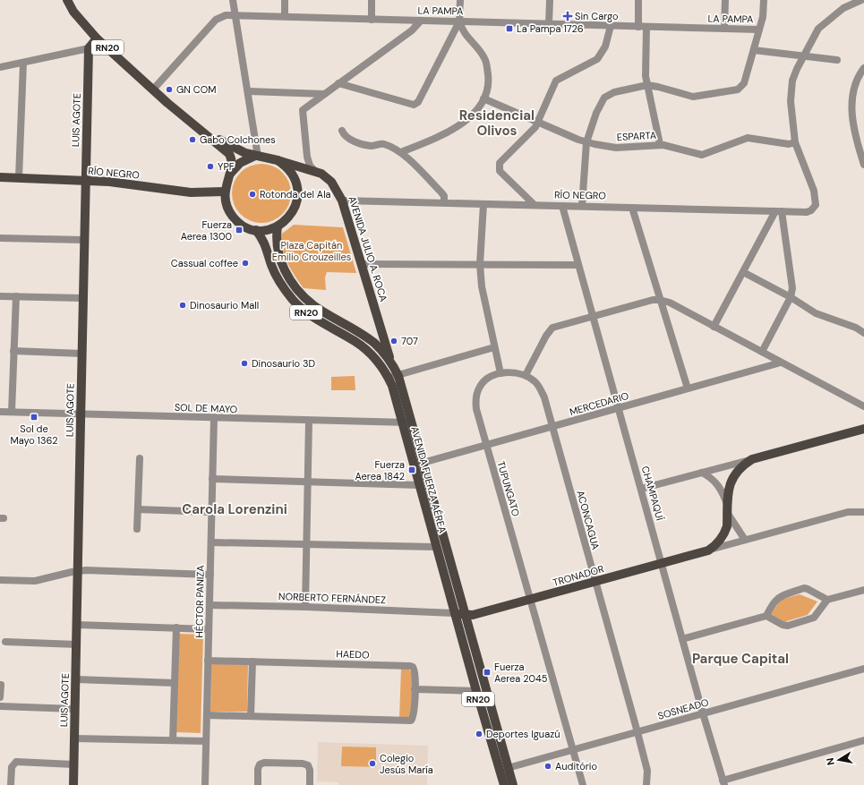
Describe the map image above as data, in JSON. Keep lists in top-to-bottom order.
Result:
{
  "streets": {
    "main road": [
      "RN20",
      "LUIS AGOTE",
      "RÍO NEGRO",
      "AVENIDA JULIO A. ROCA",
      "AVENIDA FUERZA AÉREA",
      "TRONADOR"
    ],
    "street": [
      "LA PAMPA",
      "ESPARTA",
      "MERCEDARIO",
      "SOL DE MAYO",
      "TUPUNGATO",
      "CHAMPAQUÍ",
      "ACONCAGUA",
      "NORBERTO FERNÁNDEZ",
      "HÉCTOR PANIZA",
      "HAEDO",
      "SOSNEADO"
    ]
  },
  "crossings": [
    ["LA PAMPA", "AVENIDA JULIO A. ROCA"],
    ["LUIS AGOTE", "RÍO NEGRO"],
    ["LUIS AGOTE", "SOL DE MAYO"],
    ["ESPARTA", "RÍO NEGRO"],
    ["RÍO NEGRO", "AVENIDA JULIO A. ROCA"],
    ["RÍO NEGRO", "AVENIDA FUERZA AÉREA"],
    ["RÍO NEGRO", "CHAMPAQUÍ"],
    ["AVENIDA JULIO A. ROCA", "AVENIDA FUERZA AÉREA"],
    ["MERCEDARIO", "AVENIDA FUERZA AÉREA"],
    ["MERCEDARIO", "TUPUNGATO"],
    ["MERCEDARIO", "CHAMPAQUÍ"],
    ["MERCEDARIO", "ACONCAGUA"],
    ["SOL DE MAYO", "AVENIDA FUERZA AÉREA"],
    ["SOL DE MAYO", "HÉCTOR PANIZA"],
    ["AVENIDA FUERZA AÉREA", "TRONADOR"],
    ["AVENIDA FUERZA AÉREA", "NORBERTO FERNÁNDEZ"],
    ["AVENIDA FUERZA AÉREA", "SOSNEADO"],
    ["TUPUNGATO", "ACONCAGUA"],
    ["TUPUNGATO", "TRONADOR"],
    ["TUPUNGATO", "SOSNEADO"],
    ["CHAMPAQUÍ", "TRONADOR"],
    ["CHAMPAQUÍ", "SOSNEADO"],
    ["ACONCAGUA", "TRONADOR"],
    ["ACONCAGUA", "SOSNEADO"],
    ["TRONADOR", "NORBERTO FERNÁNDEZ"],
    ["NORBERTO FERNÁNDEZ", "HÉCTOR PANIZA"],
    ["HÉCTOR PANIZA", "HAEDO"]
  ],
  "districts": ["Residencial Olivos", "Carola Lorenzini", "Parque Capital"],
  "parks": ["Plaza Capitán Emilio Crouzeilles"],
  "places": {
    "health": ["Sin Cargo"],
    "transit": [
      "La Pampa 1726",
      "Fuerza Aerea 1300",
      "Sol de Mayo 1362",
      "Fuerza Aerea 1842",
      "Fuerza Aerea 2045"
    ],
    "other": [
      "GN COM",
      "Gabo Colchones",
      "YPF",
      "Rotonda del Ala",
      "Cassual coffee",
      "Dinosaurio Mall",
      "707",
      "Dinosaurio 3D",
      "Deportes Iguazú",
      "Colegio Jesús María",
      "Auditório"
    ]
  },
  "north": "left"
}
